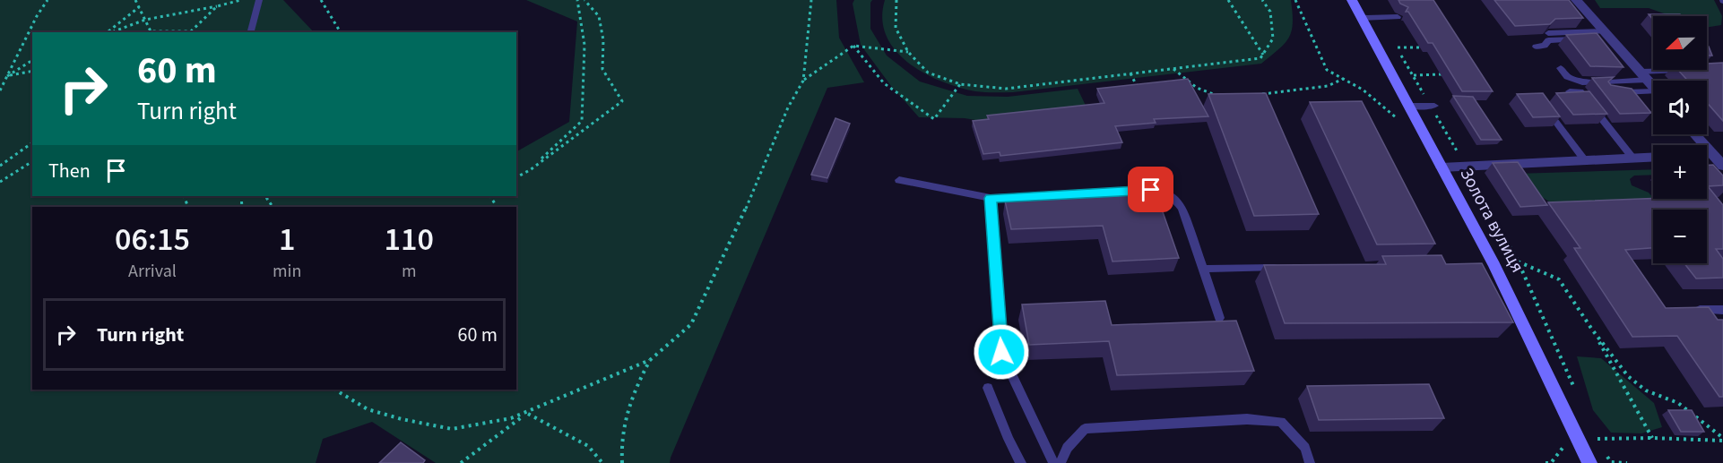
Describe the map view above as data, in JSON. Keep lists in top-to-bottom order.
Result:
{
  "streets": {
    "street": ["Золота вулиця"]
  },
  "north": "left",
  "page": {
    "map_buttons": ["+", "−"],
    "turn": ["60 m", "Turn right"],
    "then": "Then",
    "eta": [
      "06:15",
      "Arrival",
      "1",
      "min",
      "110",
      "m"
    ],
    "list": [
      {
        "name": "Turn right",
        "value": "60 m"
      }
    ]
  }
}
